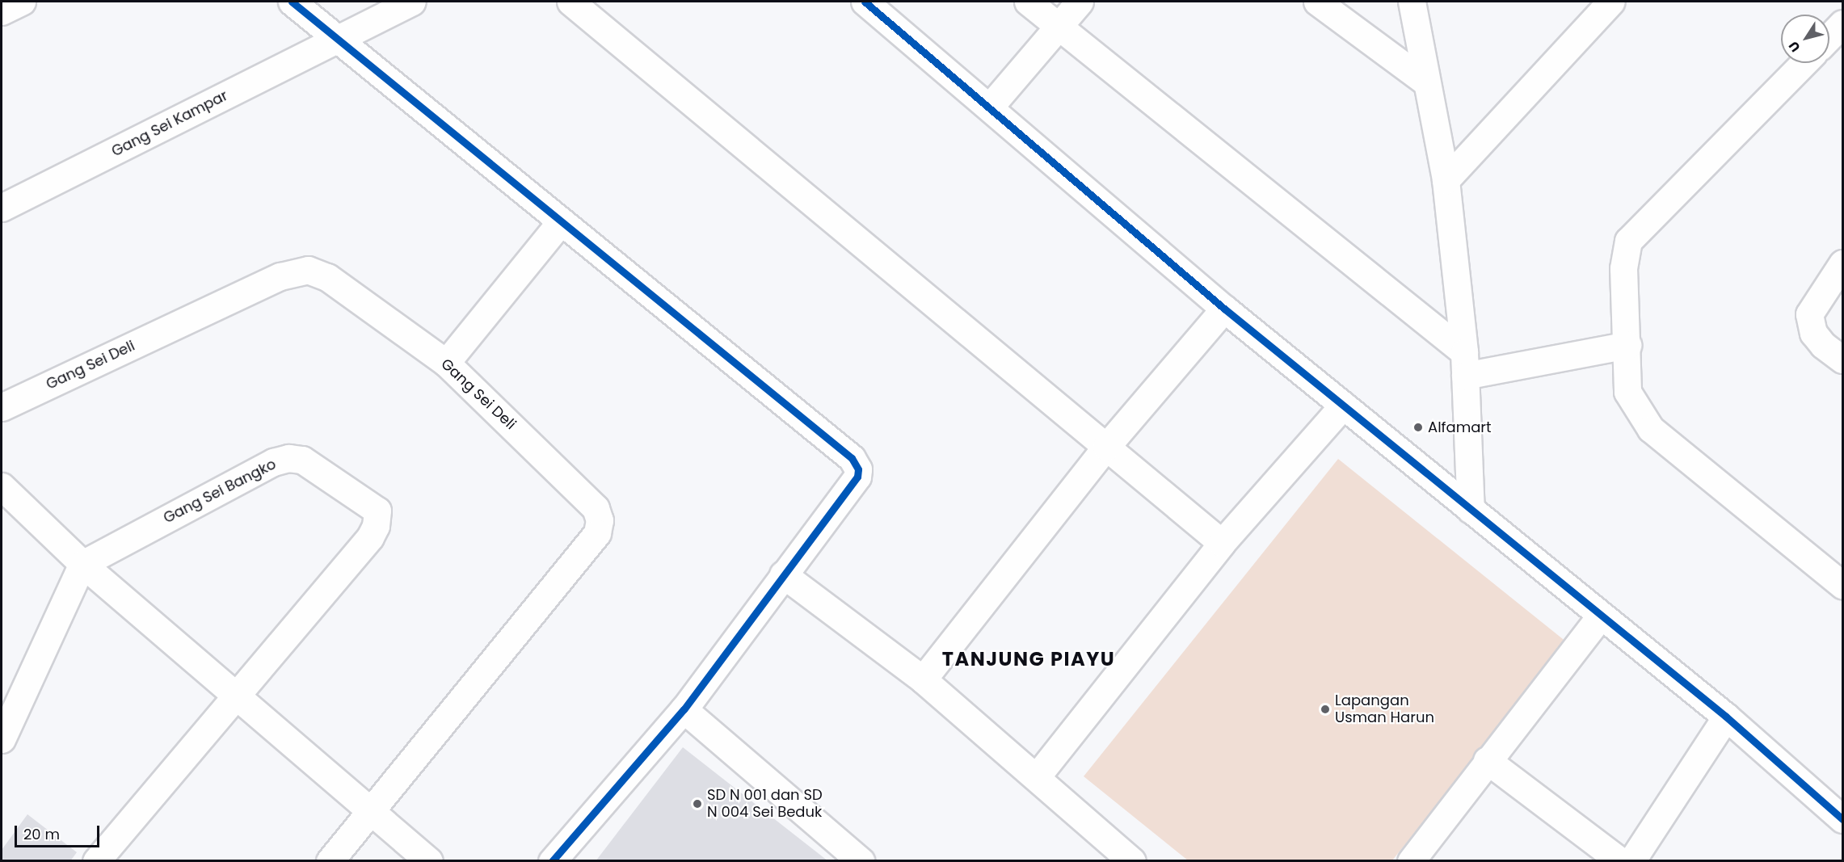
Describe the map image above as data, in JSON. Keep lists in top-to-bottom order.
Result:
{
  "streets": {
    "street": ["Gang Sei Kampar", "Gang Sei Deli", "Gang Sei Bangko"]
  },
  "districts": ["TANJUNG PIAYU"],
  "places": ["Alfamart", "Lapangan Usman Harun", "SD N 001 dan SD N 004 Sei Beduk"],
  "scale_bar": "20 m",
  "north": "bottom left"
}
